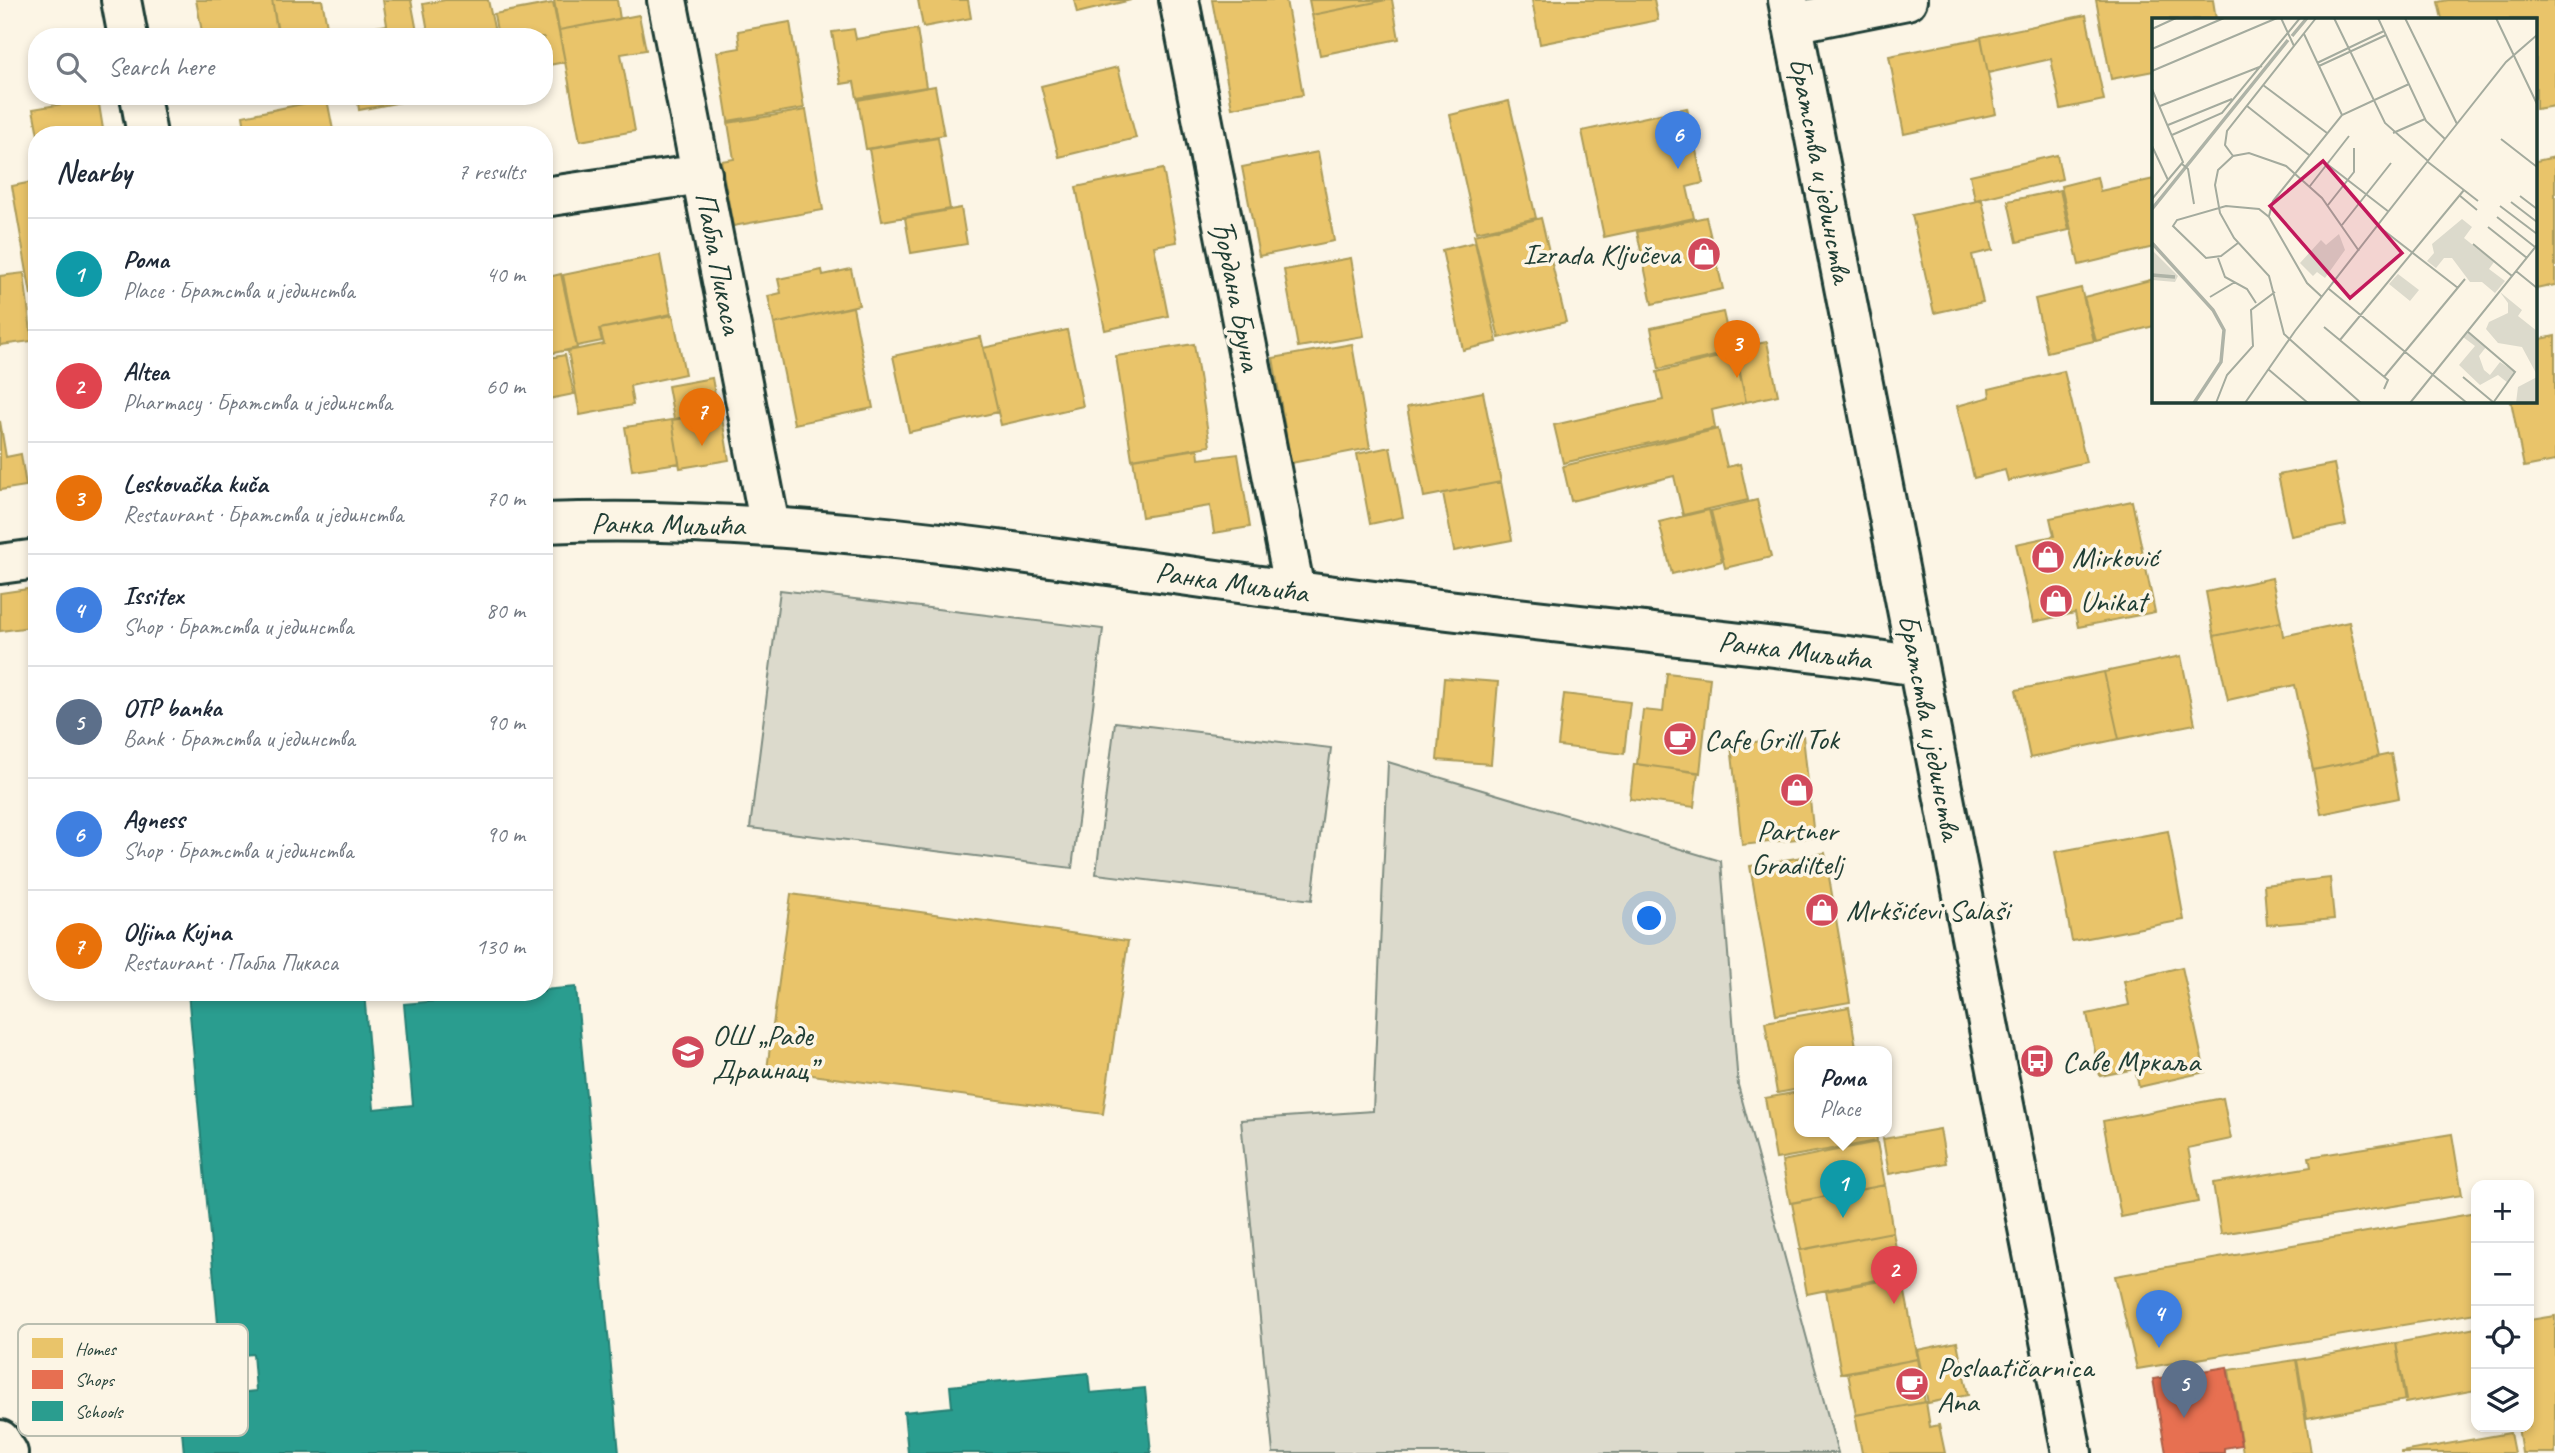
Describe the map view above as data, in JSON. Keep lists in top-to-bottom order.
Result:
{
  "streets": {
    "street": [
      "Братства и јединства",
      "Пабла Пикаса",
      "Ђордана Бруна",
      "Ранка Миљића"
    ]
  },
  "crossings": [
    ["Братства и јединства", "Ранка Миљића"],
    ["Пабла Пикаса", "Ранка Миљића"],
    ["Ђордана Бруна", "Ранка Миљића"]
  ],
  "places": {
    "shop": [
      "Izrada Ključeva",
      "Mirković",
      "Unikat",
      "Partner Gradiltelj",
      "Mrkšićevi Salaši"
    ],
    "cafe": ["Cafe Grill Tok", "Poslaatičarnica Ana"],
    "school or university": ["ОШ „Раде Драинац”"],
    "bus stop": ["Саве Мркаља"]
  },
  "legend": ["Homes", "Shops", "Schools"],
  "page": {
    "search": "Search here",
    "pins": [
      "6",
      "3",
      "7",
      "1",
      "2",
      "4",
      "5"
    ],
    "heading": ["Nearby", "7 results"],
    "list": [
      {
        "mark": "1",
        "name": "Рома",
        "note": "Place · Братства и јединства",
        "value": "40 m"
      },
      {
        "mark": "2",
        "name": "Altea",
        "note": "Pharmacy · Братства и јединства",
        "value": "60 m"
      },
      {
        "mark": "3",
        "name": "Leskovačka kuča",
        "note": "Restaurant · Братства и јединства",
        "value": "70 m"
      },
      {
        "mark": "4",
        "name": "Issitex",
        "note": "Shop · Братства и јединства",
        "value": "80 m"
      },
      {
        "mark": "5",
        "name": "OTP banka",
        "note": "Bank · Братства и јединства",
        "value": "90 m"
      },
      {
        "mark": "6",
        "name": "Agness",
        "note": "Shop · Братства и јединства",
        "value": "90 m"
      },
      {
        "mark": "7",
        "name": "Oljina Kujna",
        "note": "Restaurant · Пабла Пикаса",
        "value": "130 m"
      }
    ],
    "popup": ["Рома", "Place"],
    "map_buttons": ["+", "−"]
  }
}
